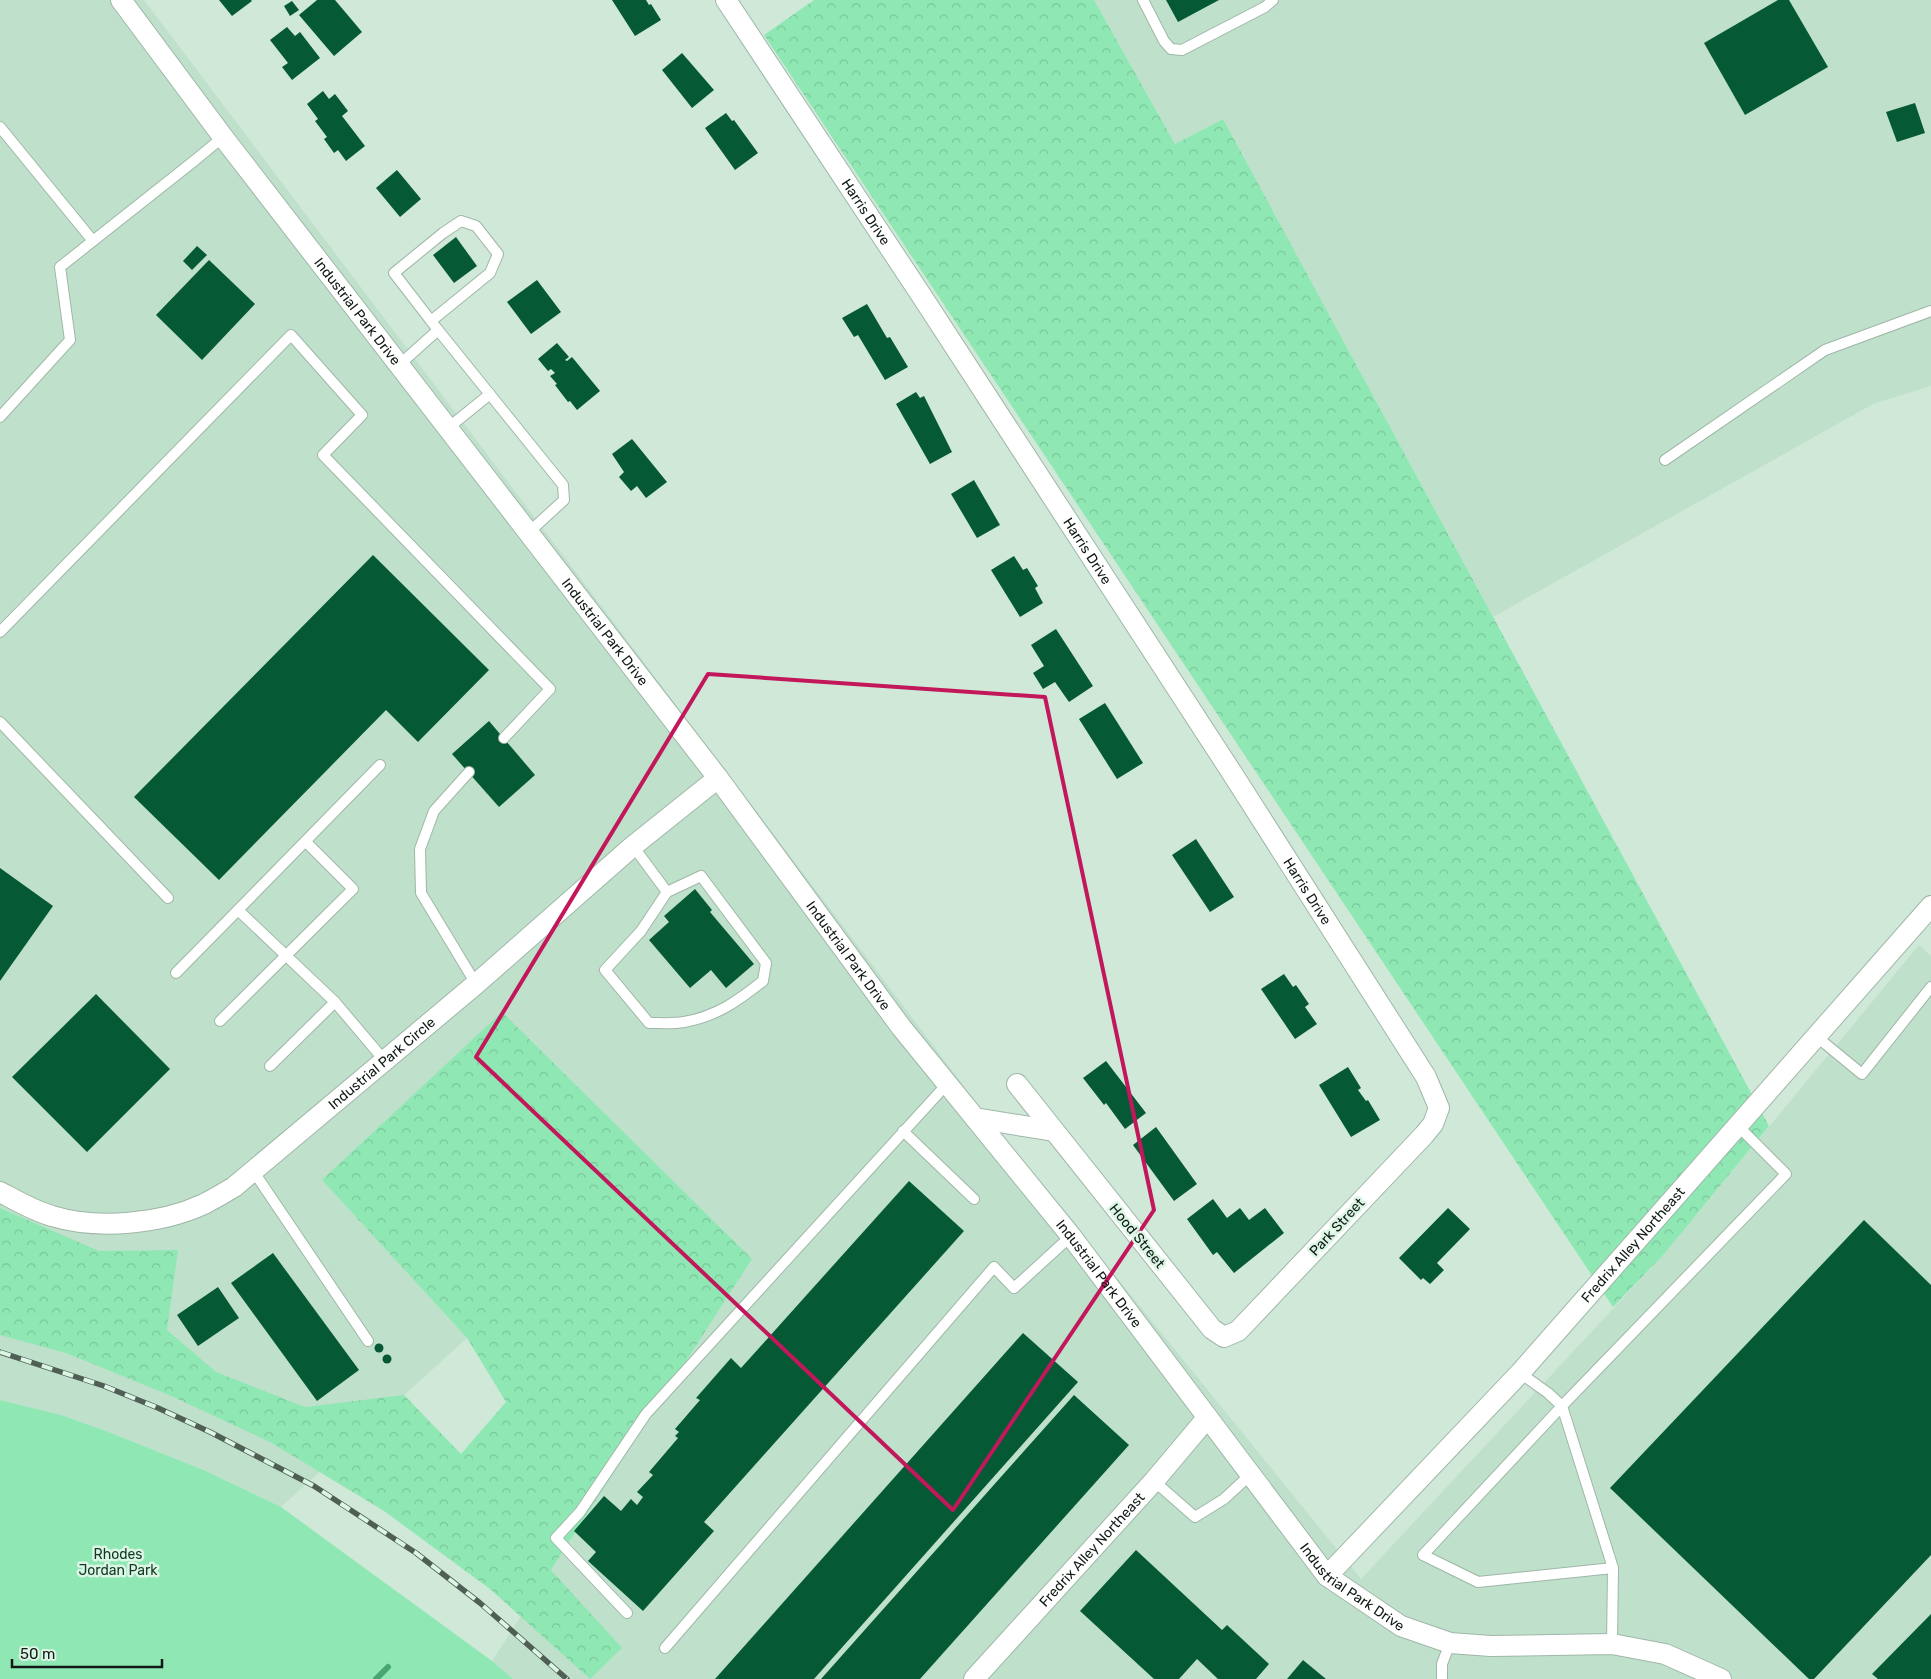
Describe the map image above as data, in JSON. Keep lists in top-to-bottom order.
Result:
{
  "streets": {
    "street": [
      "Harris Drive",
      "Industrial Park Drive",
      "Industrial Park Circle",
      "Park Street",
      "Hood Street",
      "Fredrix Alley Northeast"
    ]
  },
  "crossings": [
    ["Harris Drive", "Park Street"],
    ["Industrial Park Drive", "Industrial Park Circle"],
    ["Industrial Park Drive", "Fredrix Alley Northeast"],
    ["Park Street", "Hood Street"]
  ],
  "parks": ["Rhodes Jordan Park"],
  "scale_bar": "50 m"
}
